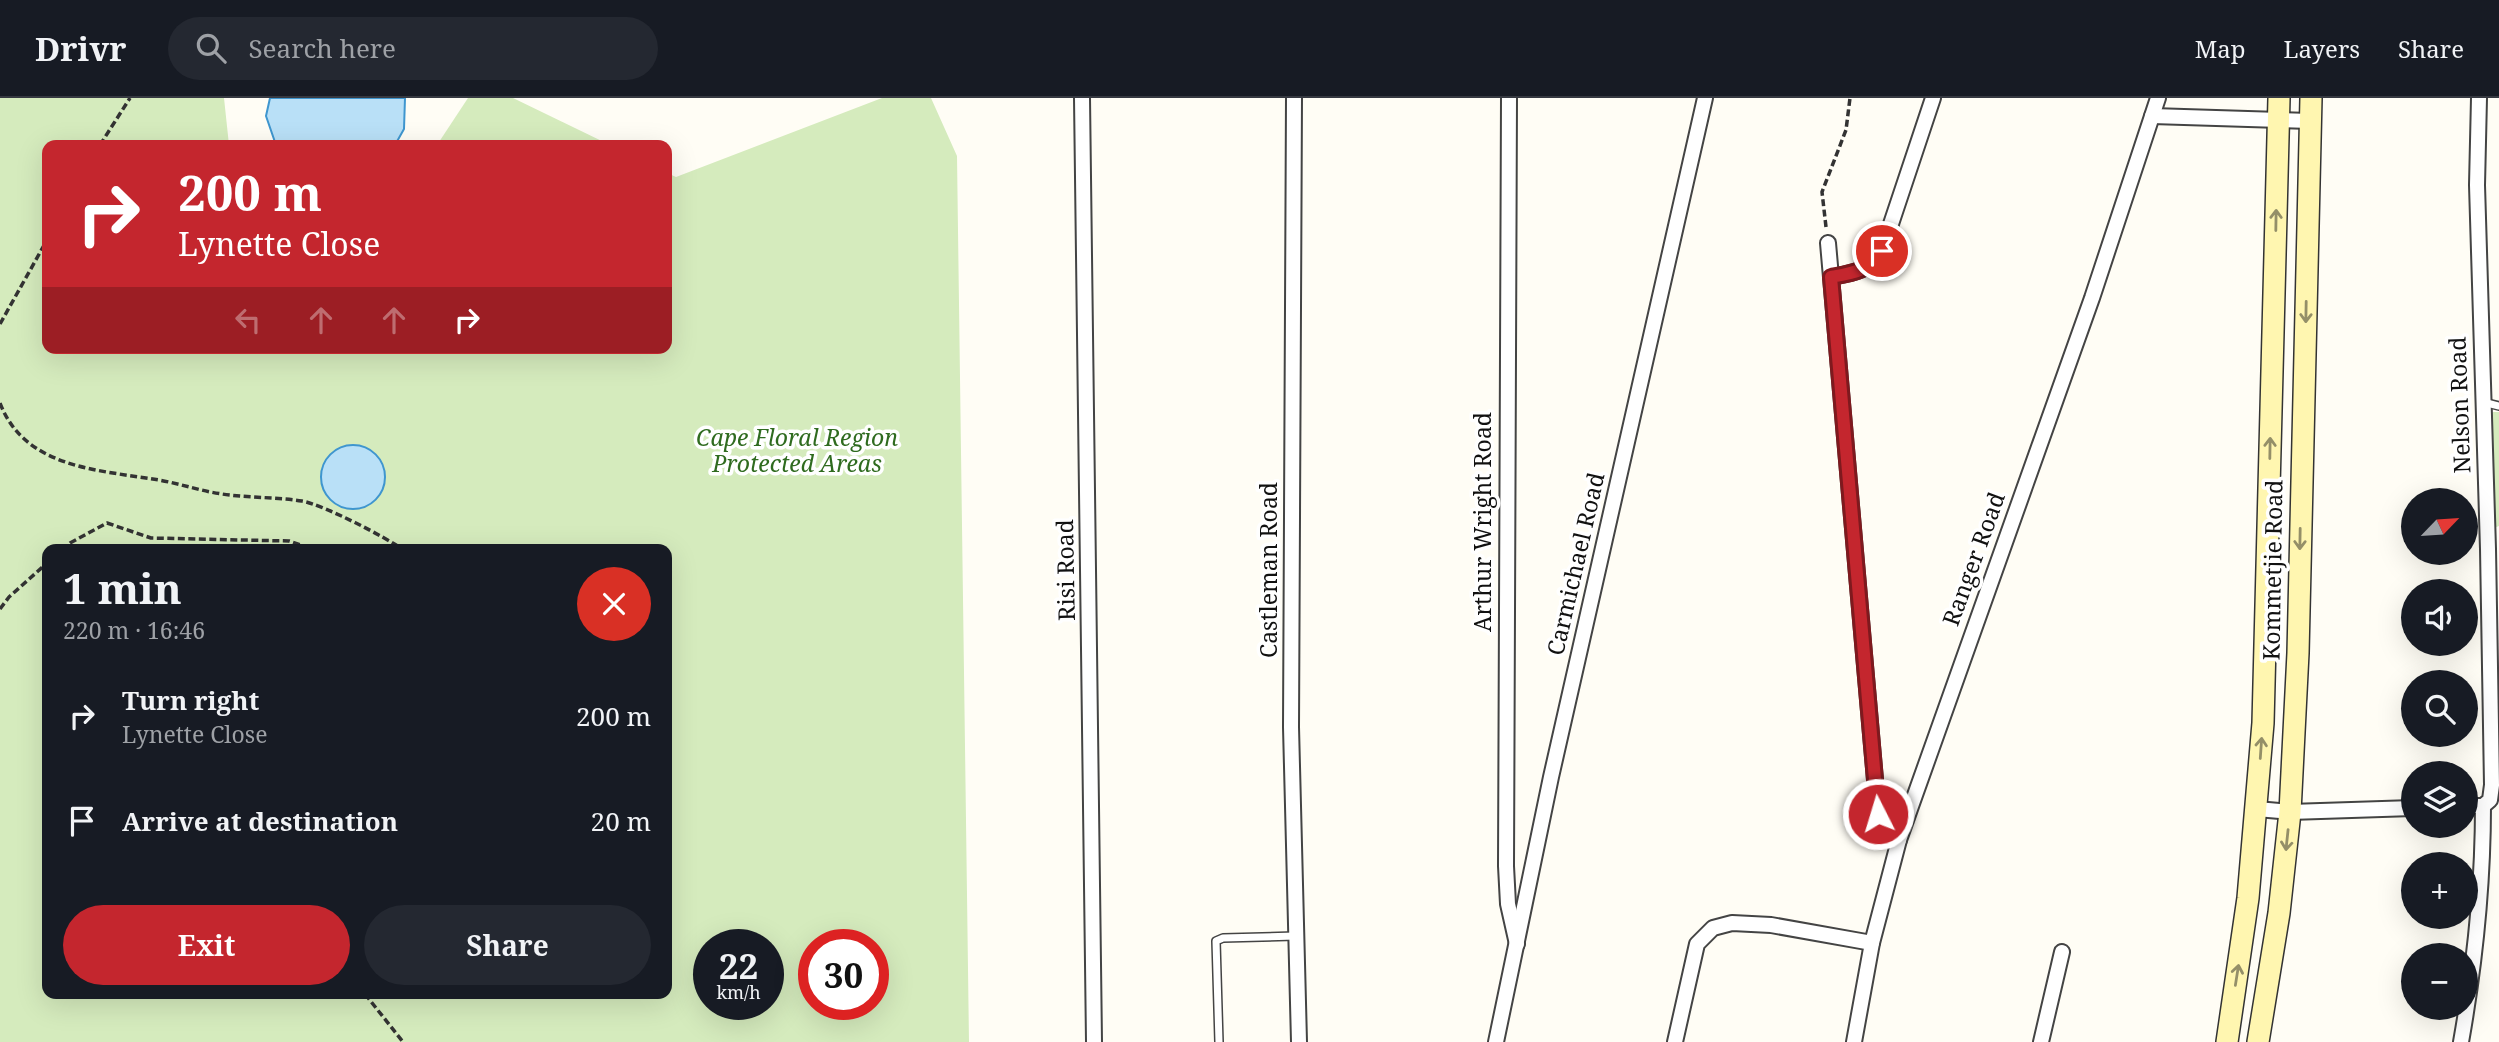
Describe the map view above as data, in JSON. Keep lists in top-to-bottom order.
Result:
{
  "streets": {
    "main road": ["Kommetjie Road"],
    "street": [
      "Nelson Road",
      "Arthur Wright Road",
      "Ranger Road",
      "Carmichael Road",
      "Risi Road",
      "Castleman Road"
    ]
  },
  "crossings": [
    ["Arthur Wright Road", "Carmichael Road"]
  ],
  "parks": ["Cape Floral Region Protected Areas"],
  "north": "top right",
  "page": {
    "header": "Drivr",
    "search": "Search here",
    "nav": ["Map", "Layers", "Share"],
    "turn": ["200 m", "Lynette Close"],
    "map_buttons": ["+", "−"],
    "heading": ["1 min", "220 m · 16:46"],
    "list": [
      {
        "name": "Turn right",
        "note": "Lynette Close",
        "value": "200 m"
      },
      {
        "name": "Arrive at destination",
        "value": "20 m"
      }
    ],
    "buttons": ["Exit", "Share"],
    "speed": "22 km/h",
    "limit": "30"
  }
}
